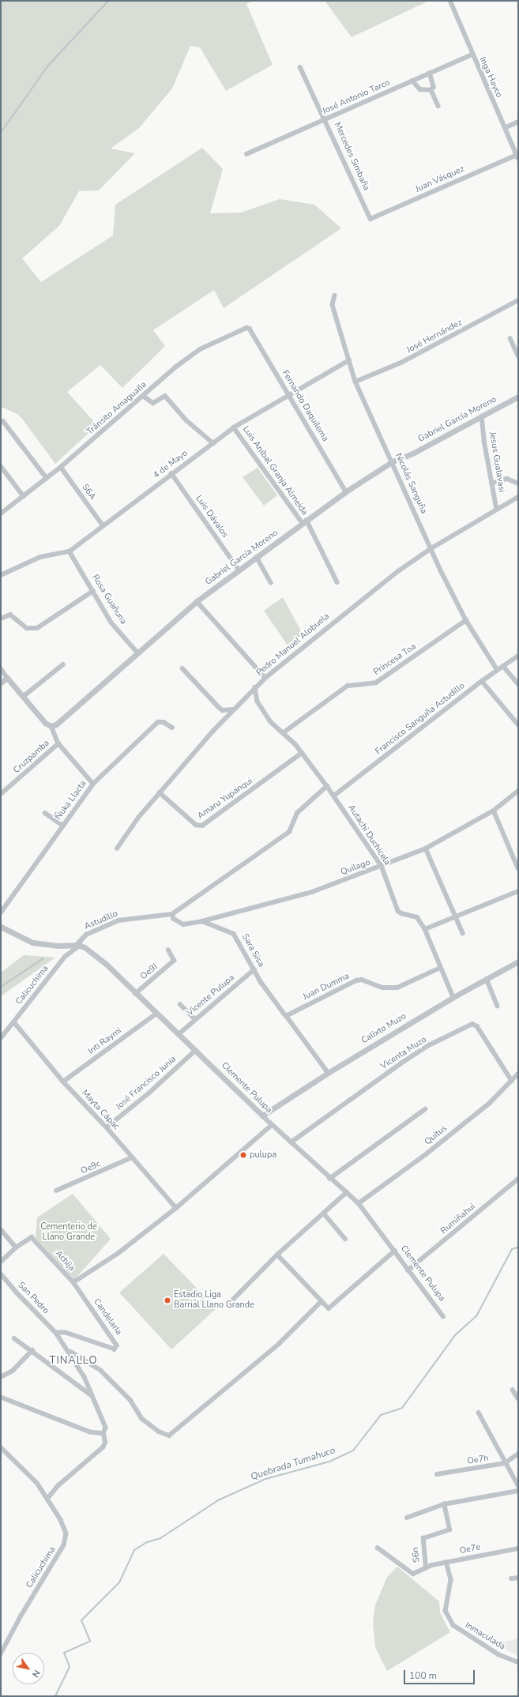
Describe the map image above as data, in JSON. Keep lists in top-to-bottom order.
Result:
{
  "streets": {
    "street": [
      "Inga Hayco",
      "José Antonio Tarco",
      "Mercedes Simbaña",
      "Juan Vásquez",
      "José Hernández",
      "Fernando Daquilema",
      "Tránsito Amaguaña",
      "Gabriel García Moreno",
      "Jesus Gualavasi",
      "4 de Mayo",
      "Luis Aníbal Granja Almeida",
      "Nicolás Sanguña",
      "S6A",
      "Luis Dávalos",
      "Rosa Guañuna",
      "Pedro Manuel Alobuela",
      "Princesa Toa",
      "Francisco Sanguña Astudillo",
      "Cruzpamba",
      "Amaru Yupanqui",
      "Ñuka Llacta",
      "Autachi Duchicela",
      "Quilago",
      "Astudillo",
      "Sara Sisa",
      "Oe9J",
      "Calicuchima",
      "Juan Dumma",
      "Vicente Pulupa",
      "Calixto Muzo",
      "Inti Raymi",
      "Vicenta Muzo",
      "José Francisco Junia",
      "Clemente Pulupa",
      "Mayta Cápac",
      "Quitus",
      "Oe9c",
      "Rumiñahui",
      "Achija",
      "San Pedro",
      "Candelaria",
      "Oe7h",
      "Oe7e",
      "S6n",
      "Inmaculada"
    ]
  },
  "crossings": [
    ["Inga Hayco", "José Antonio Tarco"],
    ["Inga Hayco", "Juan Vásquez"],
    ["José Antonio Tarco", "Mercedes Simbaña"],
    ["Mercedes Simbaña", "Juan Vásquez"],
    ["José Hernández", "Nicolás Sanguña"],
    ["Fernando Daquilema", "Tránsito Amaguaña"],
    ["Fernando Daquilema", "Gabriel García Moreno"],
    ["Fernando Daquilema", "4 de Mayo"],
    ["Tránsito Amaguaña", "S6A"],
    ["Gabriel García Moreno", "Jesus Gualavasi"],
    ["Gabriel García Moreno", "Luis Aníbal Granja Almeida"],
    ["Gabriel García Moreno", "Nicolás Sanguña"],
    ["Gabriel García Moreno", "Luis Dávalos"],
    ["Gabriel García Moreno", "Rosa Guañuna"],
    ["Gabriel García Moreno", "Cruzpamba"],
    ["Jesus Gualavasi", "Pedro Manuel Alobuela"],
    ["4 de Mayo", "Luis Aníbal Granja Almeida"],
    ["4 de Mayo", "Nicolás Sanguña"],
    ["4 de Mayo", "S6A"],
    ["4 de Mayo", "Luis Dávalos"],
    ["4 de Mayo", "Rosa Guañuna"],
    ["Nicolás Sanguña", "Pedro Manuel Alobuela"],
    ["Nicolás Sanguña", "Princesa Toa"],
    ["Nicolás Sanguña", "Francisco Sanguña Astudillo"],
    ["Pedro Manuel Alobuela", "Amaru Yupanqui"],
    ["Pedro Manuel Alobuela", "Autachi Duchicela"],
    ["Princesa Toa", "Autachi Duchicela"],
    ["Francisco Sanguña Astudillo", "Autachi Duchicela"],
    ["Amaru Yupanqui", "Autachi Duchicela"],
    ["Autachi Duchicela", "Quilago"],
    ["Autachi Duchicela", "Juan Dumma"],
    ["Autachi Duchicela", "Calixto Muzo"],
    ["Quilago", "Sara Sisa"],
    ["Astudillo", "Calicuchima"],
    ["Astudillo", "Clemente Pulupa"],
    ["Sara Sisa", "Juan Dumma"],
    ["Sara Sisa", "Vicente Pulupa"],
    ["Oe9J", "Clemente Pulupa"],
    ["Calicuchima", "Clemente Pulupa"],
    ["Calicuchima", "Mayta Cápac"],
    ["Vicente Pulupa", "Clemente Pulupa"],
    ["Calixto Muzo", "Clemente Pulupa"],
    ["Inti Raymi", "Clemente Pulupa"],
    ["Inti Raymi", "Mayta Cápac"],
    ["Vicenta Muzo", "Clemente Pulupa"],
    ["Vicenta Muzo", "Quitus"],
    ["José Francisco Junia", "Clemente Pulupa"],
    ["José Francisco Junia", "Mayta Cápac"],
    ["Clemente Pulupa", "Quitus"],
    ["Clemente Pulupa", "Rumiñahui"],
    ["Mayta Cápac", "Oe9c"],
    ["Achija", "Candelaria"],
    ["San Pedro", "Candelaria"],
    ["Oe7e", "S6n"],
    ["Oe7e", "Inmaculada"]
  ],
  "districts": ["TINALLO"],
  "water": ["Quebrada Tumahuco"],
  "parks": ["Cementerio de Llano Grande"],
  "places": ["pulupa", "Estadio Liga Barrial Llano Grande"],
  "scale_bar": "100 m",
  "north": "bottom right"
}
